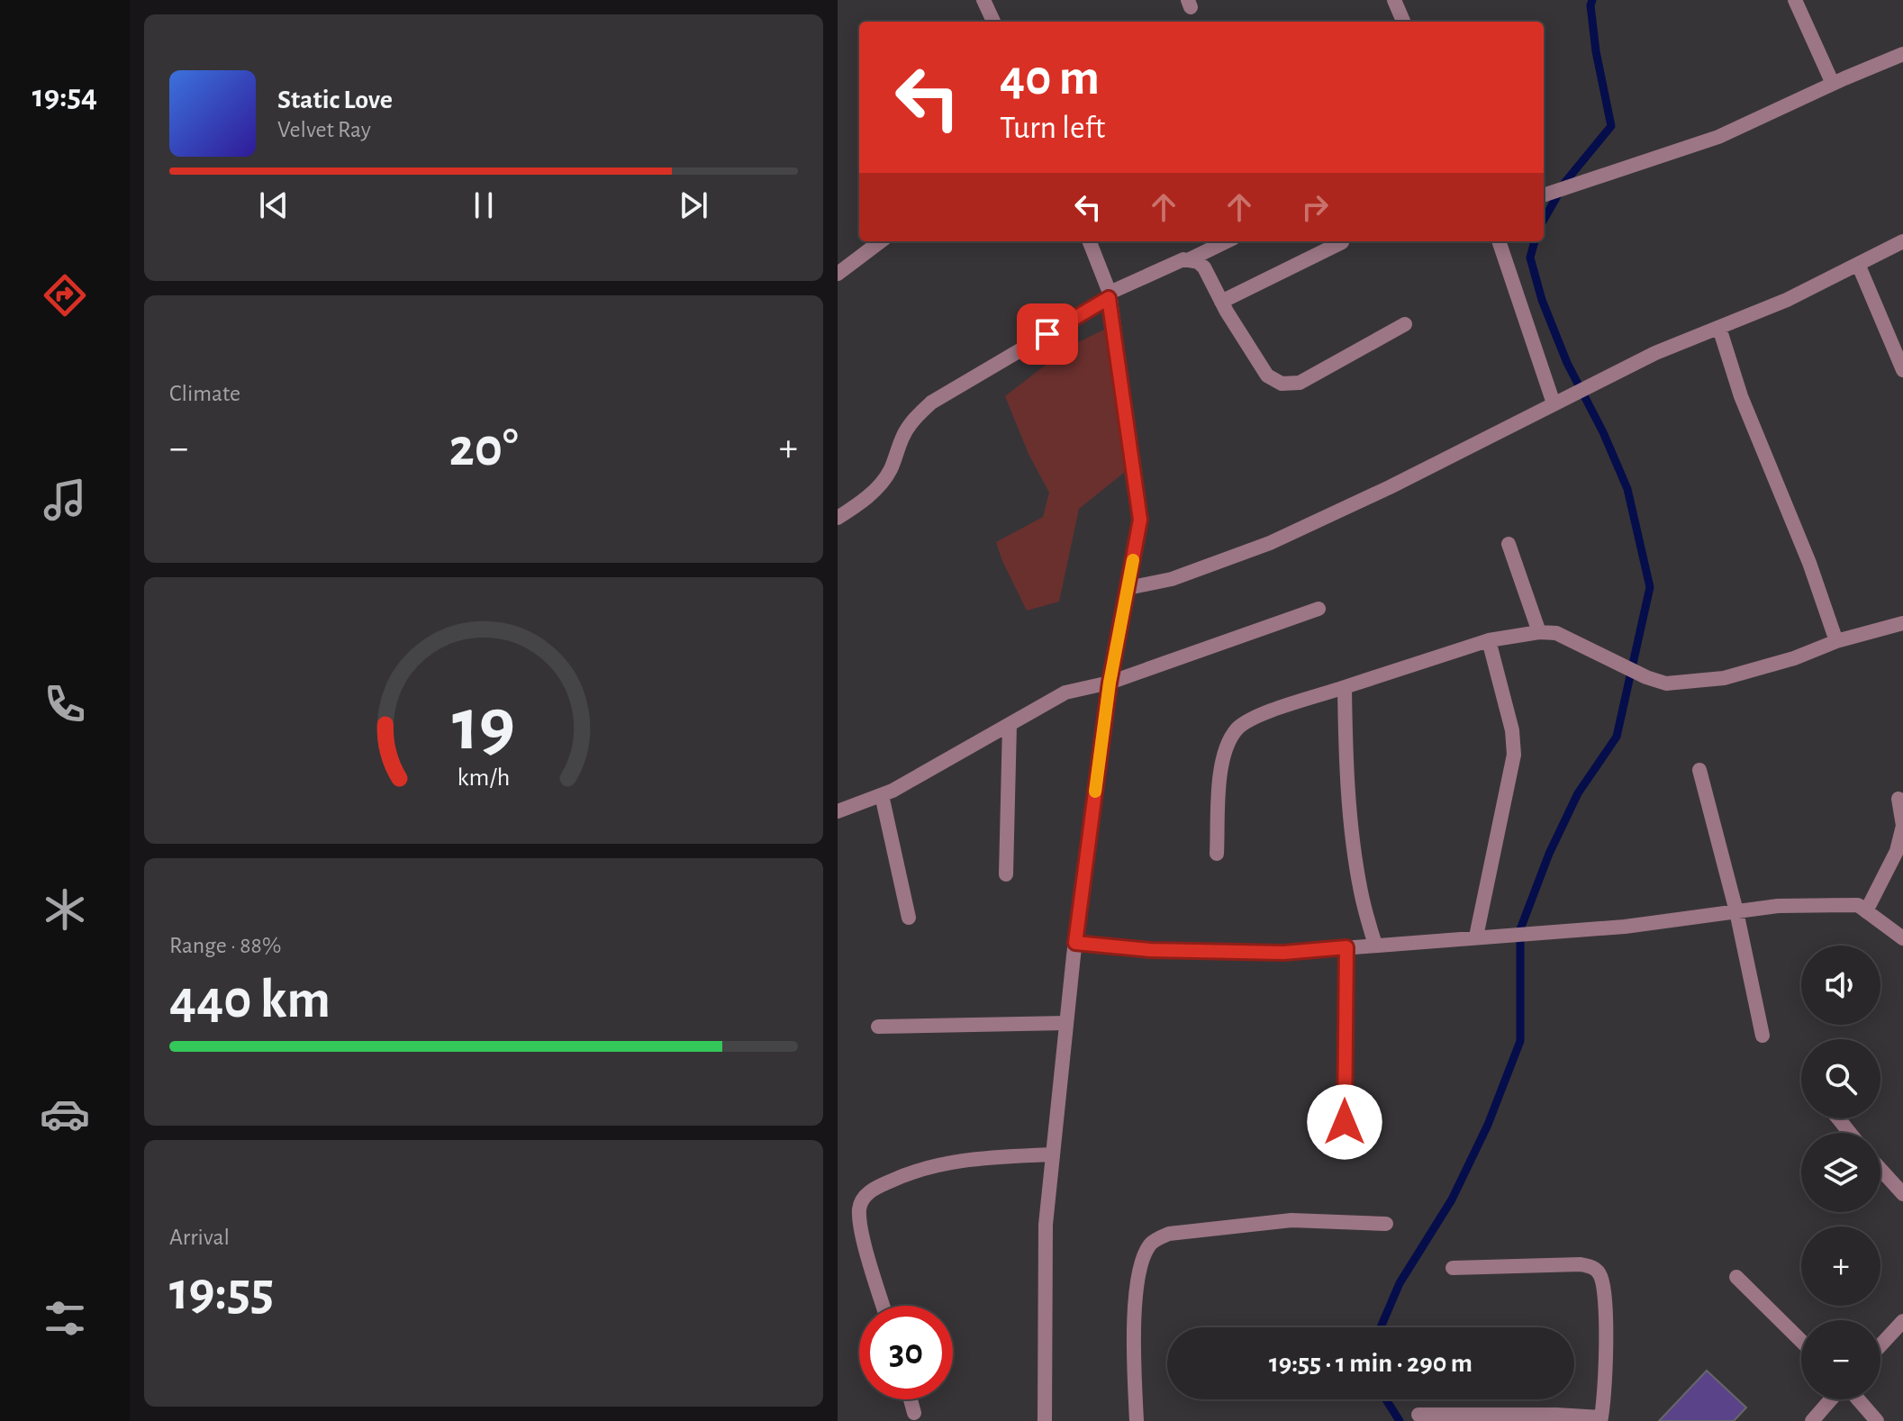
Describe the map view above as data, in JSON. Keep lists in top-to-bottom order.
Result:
{
  "page": {
    "tabs": "19:54",
    "turn": ["40 m", "Turn left"],
    "song": ["Static Love", "Velvet Ray"],
    "tile": [
      "Climate",
      ["Range · 88%", "440 km"],
      ["Arrival", "19:55"]
    ],
    "heat": ["−", "20°", "+"],
    "map_buttons": ["+", "−"],
    "limit": "30",
    "trip": "19:55 · 1 min · 290 m",
    "gauge": ["19", "km/h"]
  }
}
